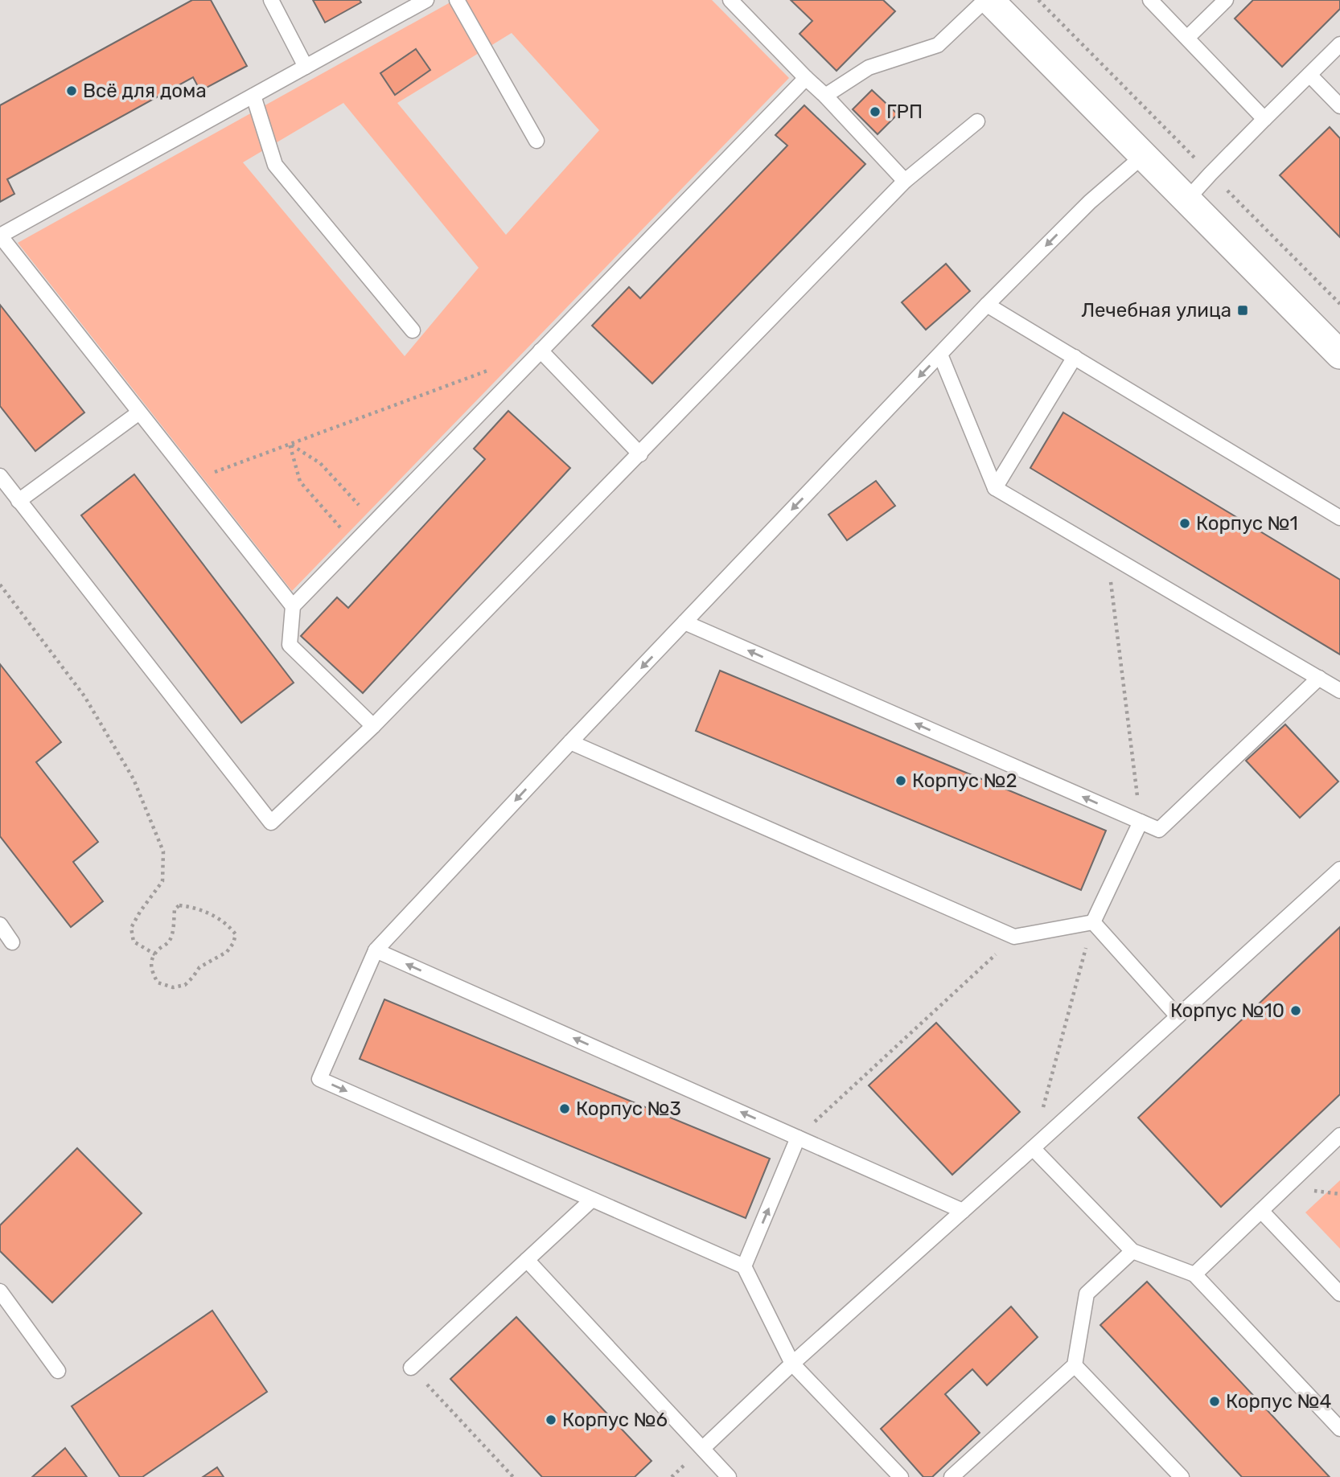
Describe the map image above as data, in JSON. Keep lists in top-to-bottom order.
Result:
{
  "places": {
    "other": [
      "Всё для дома",
      "ГРП",
      "Корпус №1",
      "Корпус №2",
      "Корпус №10",
      "Корпус №3",
      "Корпус №4",
      "Корпус №6"
    ],
    "transit": ["Лечебная улица"]
  }
}
